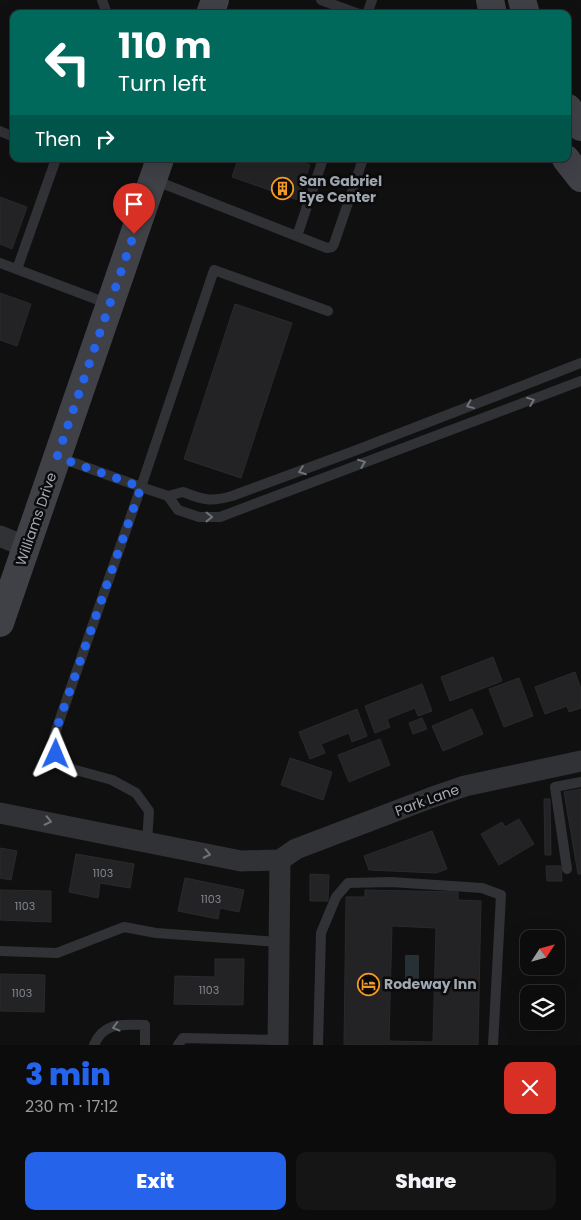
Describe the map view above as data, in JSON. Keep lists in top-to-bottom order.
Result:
{
  "streets": {
    "main road": ["Williams Drive"],
    "street": ["Park Lane"]
  },
  "one_way": ["Park Lane"],
  "places": {
    "building": ["San Gabriel Eye Center"],
    "hotel": ["Rodeway Inn"]
  },
  "house_numbers": [
    "1103",
    "1103",
    "1103",
    "1103",
    "1103"
  ],
  "north": "top right",
  "page": {
    "turn": ["110 m", "Turn left"],
    "then": "Then",
    "heading": ["3 min", "230 m · 17:12"],
    "buttons": ["Exit", "Share"]
  }
}
